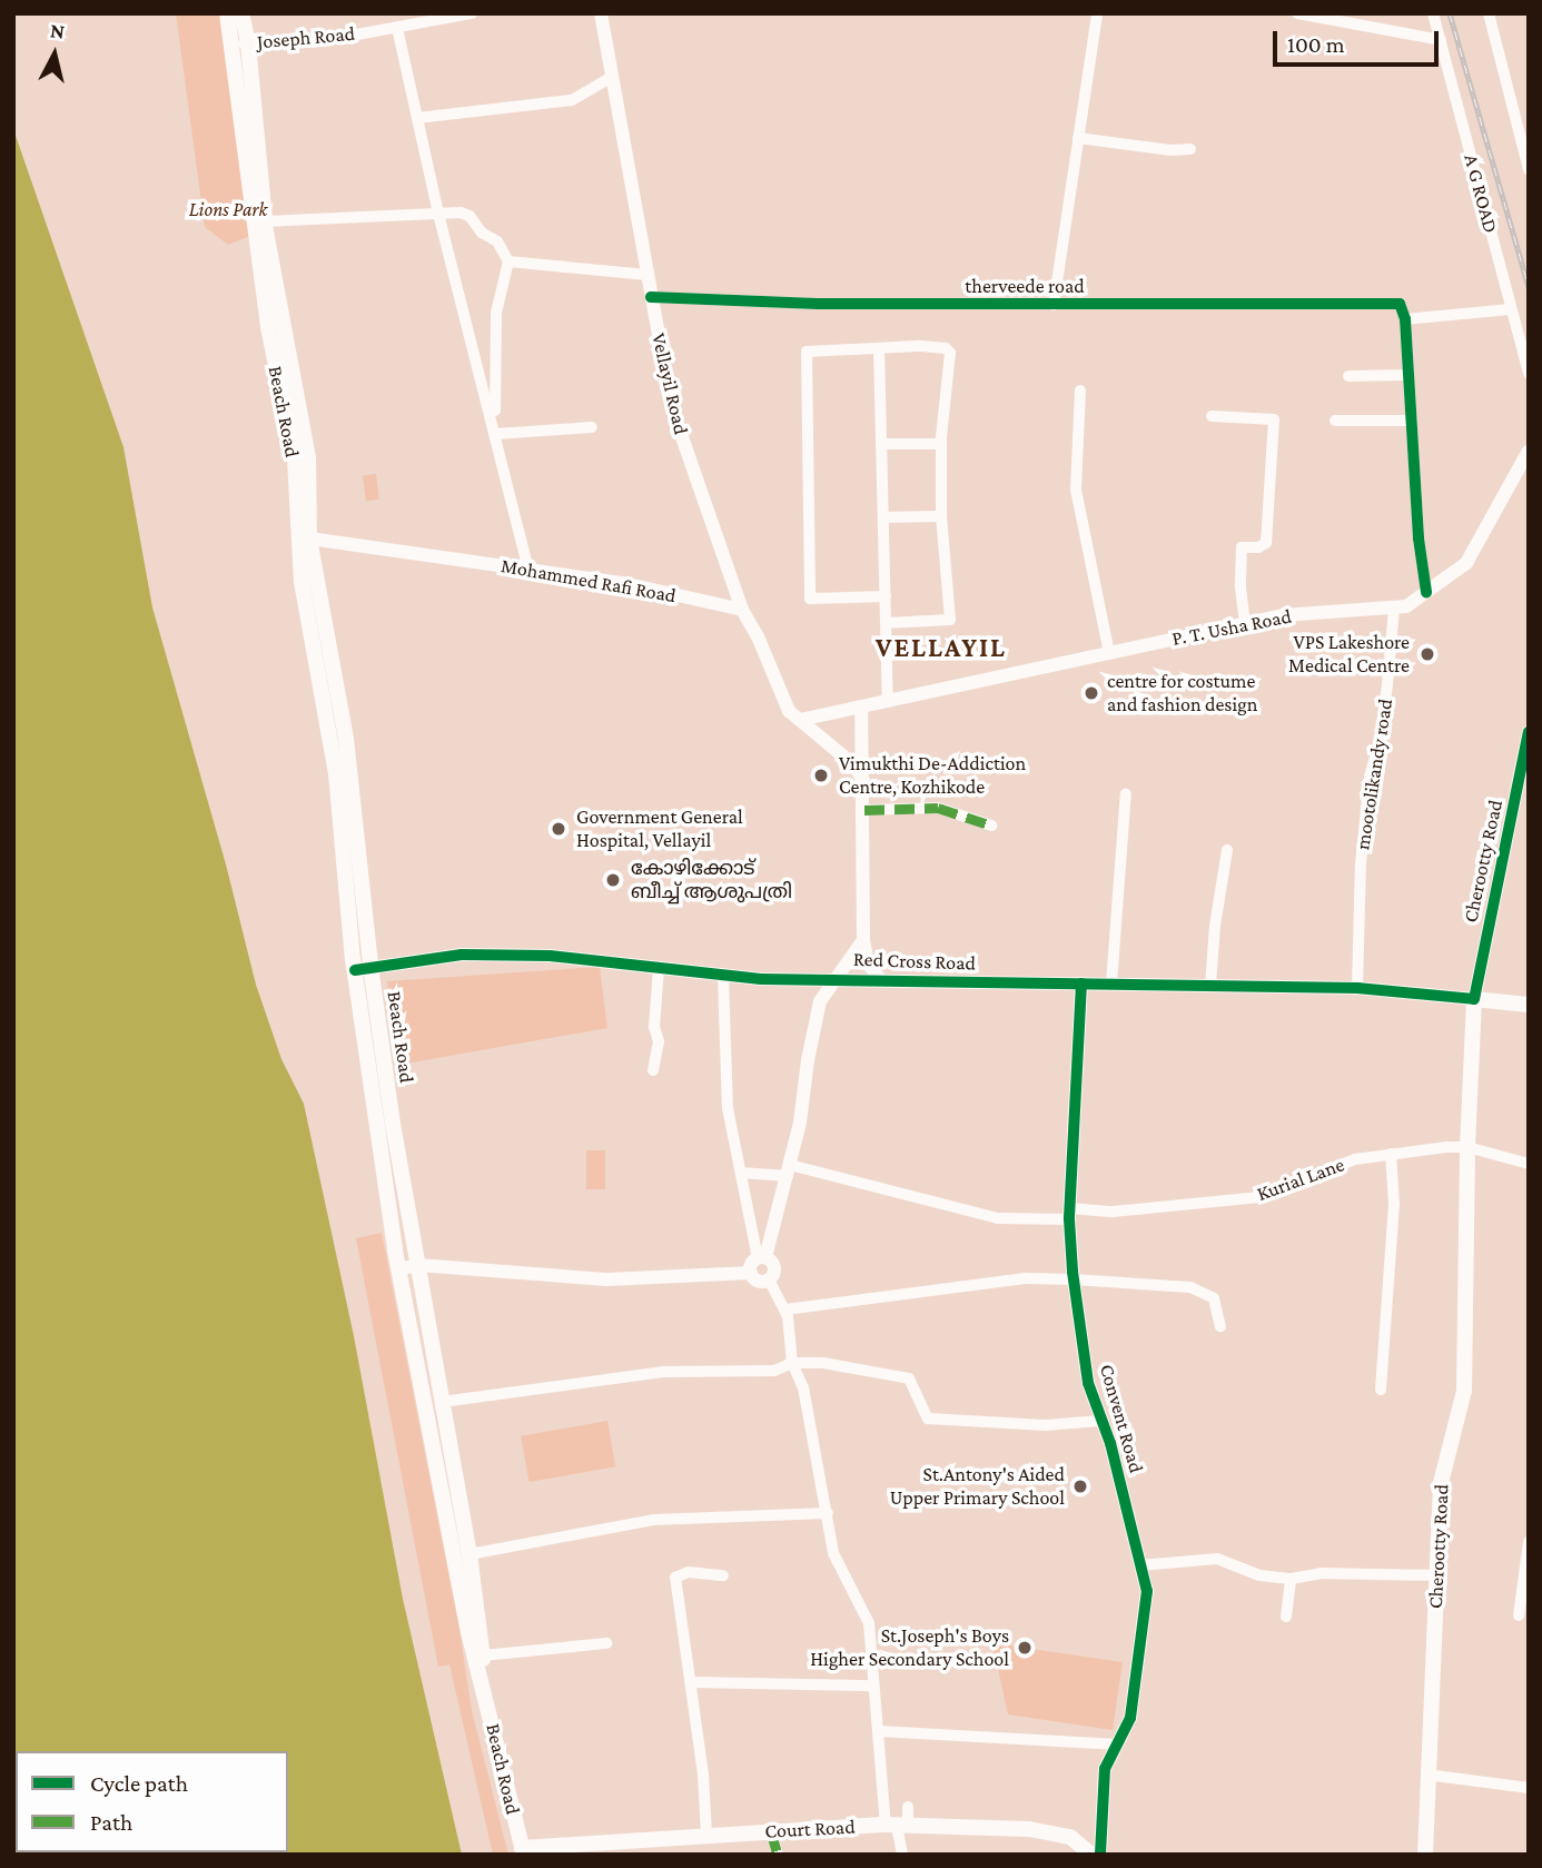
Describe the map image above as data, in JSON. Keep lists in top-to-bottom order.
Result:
{
  "streets": {
    "main road": [
      "Beach Road",
      "Cherootty Road",
      "Red Cross Road",
      "Court Road"
    ],
    "street": [
      "Joseph Road",
      "A G ROAD",
      "therveede road",
      "Vellayil Road",
      "Mohammed Rafi Road",
      "P. T. Usha Road",
      "mootolikandy road",
      "Kurial Lane",
      "Convent Road"
    ]
  },
  "crossings": [
    ["Joseph Road", "Beach Road"],
    ["therveede road", "Vellayil Road"],
    ["Vellayil Road", "Mohammed Rafi Road"],
    ["Beach Road", "Mohammed Rafi Road"],
    ["Beach Road", "Red Cross Road"],
    ["Beach Road", "Court Road"],
    ["P. T. Usha Road", "mootolikandy road"],
    ["mootolikandy road", "Red Cross Road"],
    ["Cherootty Road", "Red Cross Road"],
    ["Cherootty Road", "Kurial Lane"],
    ["Red Cross Road", "Convent Road"],
    ["Kurial Lane", "Convent Road"]
  ],
  "districts": ["VELLAYIL"],
  "parks": ["Lions Park"],
  "places": [
    "VPS Lakeshore Medical Centre",
    "centre for costume and fashion design",
    "Vimukthi De-Addiction Centre, Kozhikode",
    "Government General Hospital, Vellayil",
    "കോഴിക്കോട് ബീച്ച് ആശുപത്രി",
    "St.Antony's Aided Upper Primary School",
    "St.Joseph's Boys Higher Secondary School"
  ],
  "legend": ["Cycle path", "Path"],
  "scale_bar": "100 m",
  "north": "top"
}
